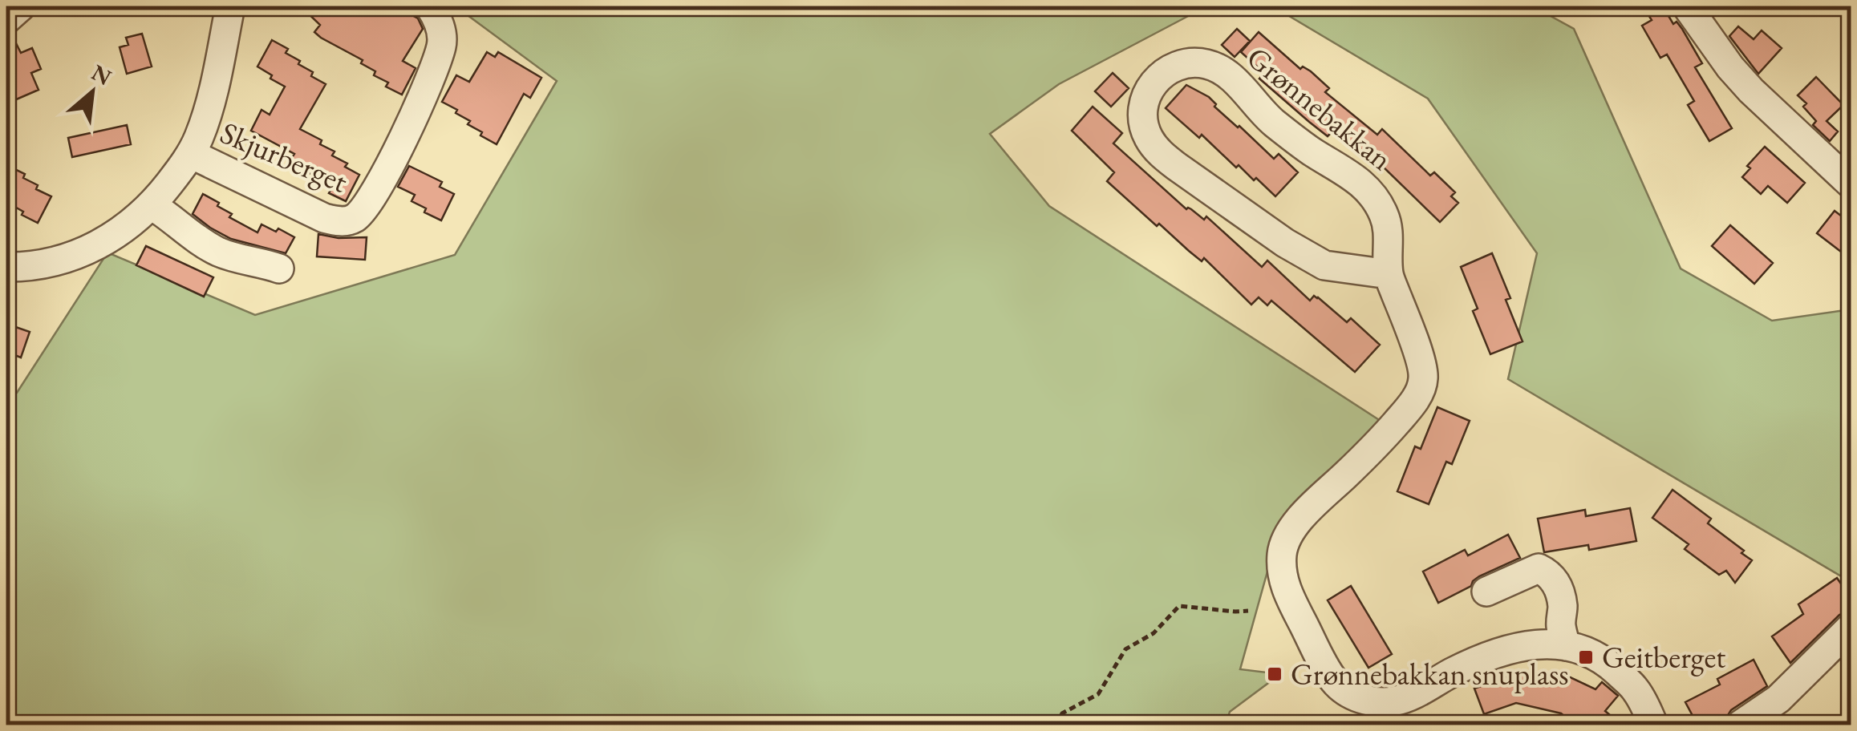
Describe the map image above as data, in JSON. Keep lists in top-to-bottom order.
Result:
{
  "streets": {
    "street": ["Grønnebakkan", "Skjurberget"]
  },
  "places": {
    "transit": ["Geitberget", "Grønnebakkan snuplass"]
  },
  "north": "top right"
}
